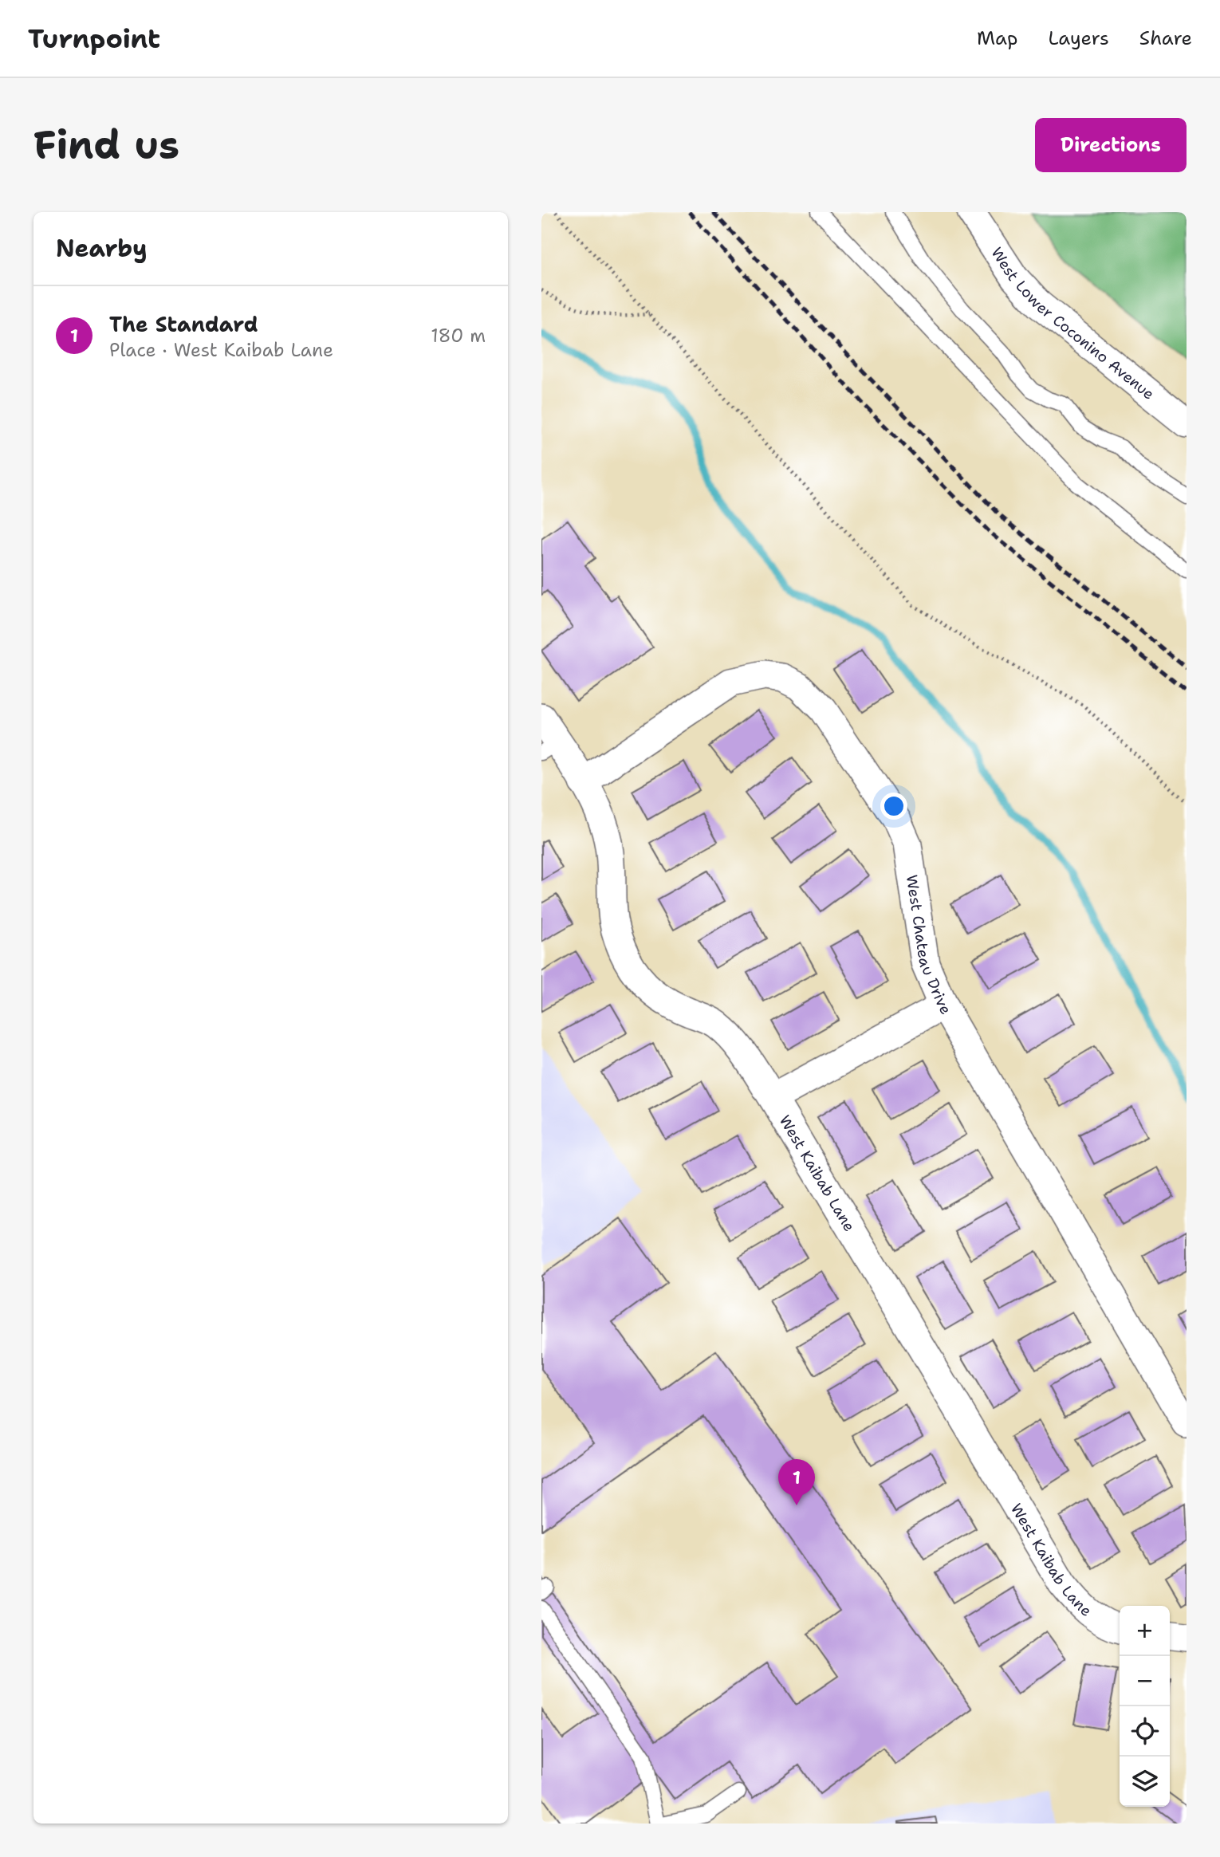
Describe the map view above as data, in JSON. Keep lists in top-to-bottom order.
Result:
{
  "streets": {
    "street": ["West Lower Coconino Avenue", "West Chateau Drive", "West Kaibab Lane"]
  },
  "crossings": [
    ["West Chateau Drive", "West Kaibab Lane"]
  ],
  "page": {
    "header": "Turnpoint",
    "nav": ["Map", "Layers", "Share"],
    "buttons": "Directions",
    "title": "Find us",
    "heading": "Nearby",
    "list": [
      {
        "mark": "1",
        "name": "The Standard",
        "note": "Place · West Kaibab Lane",
        "value": "180 m"
      }
    ],
    "pins": "1",
    "map_buttons": ["+", "−"]
  }
}
